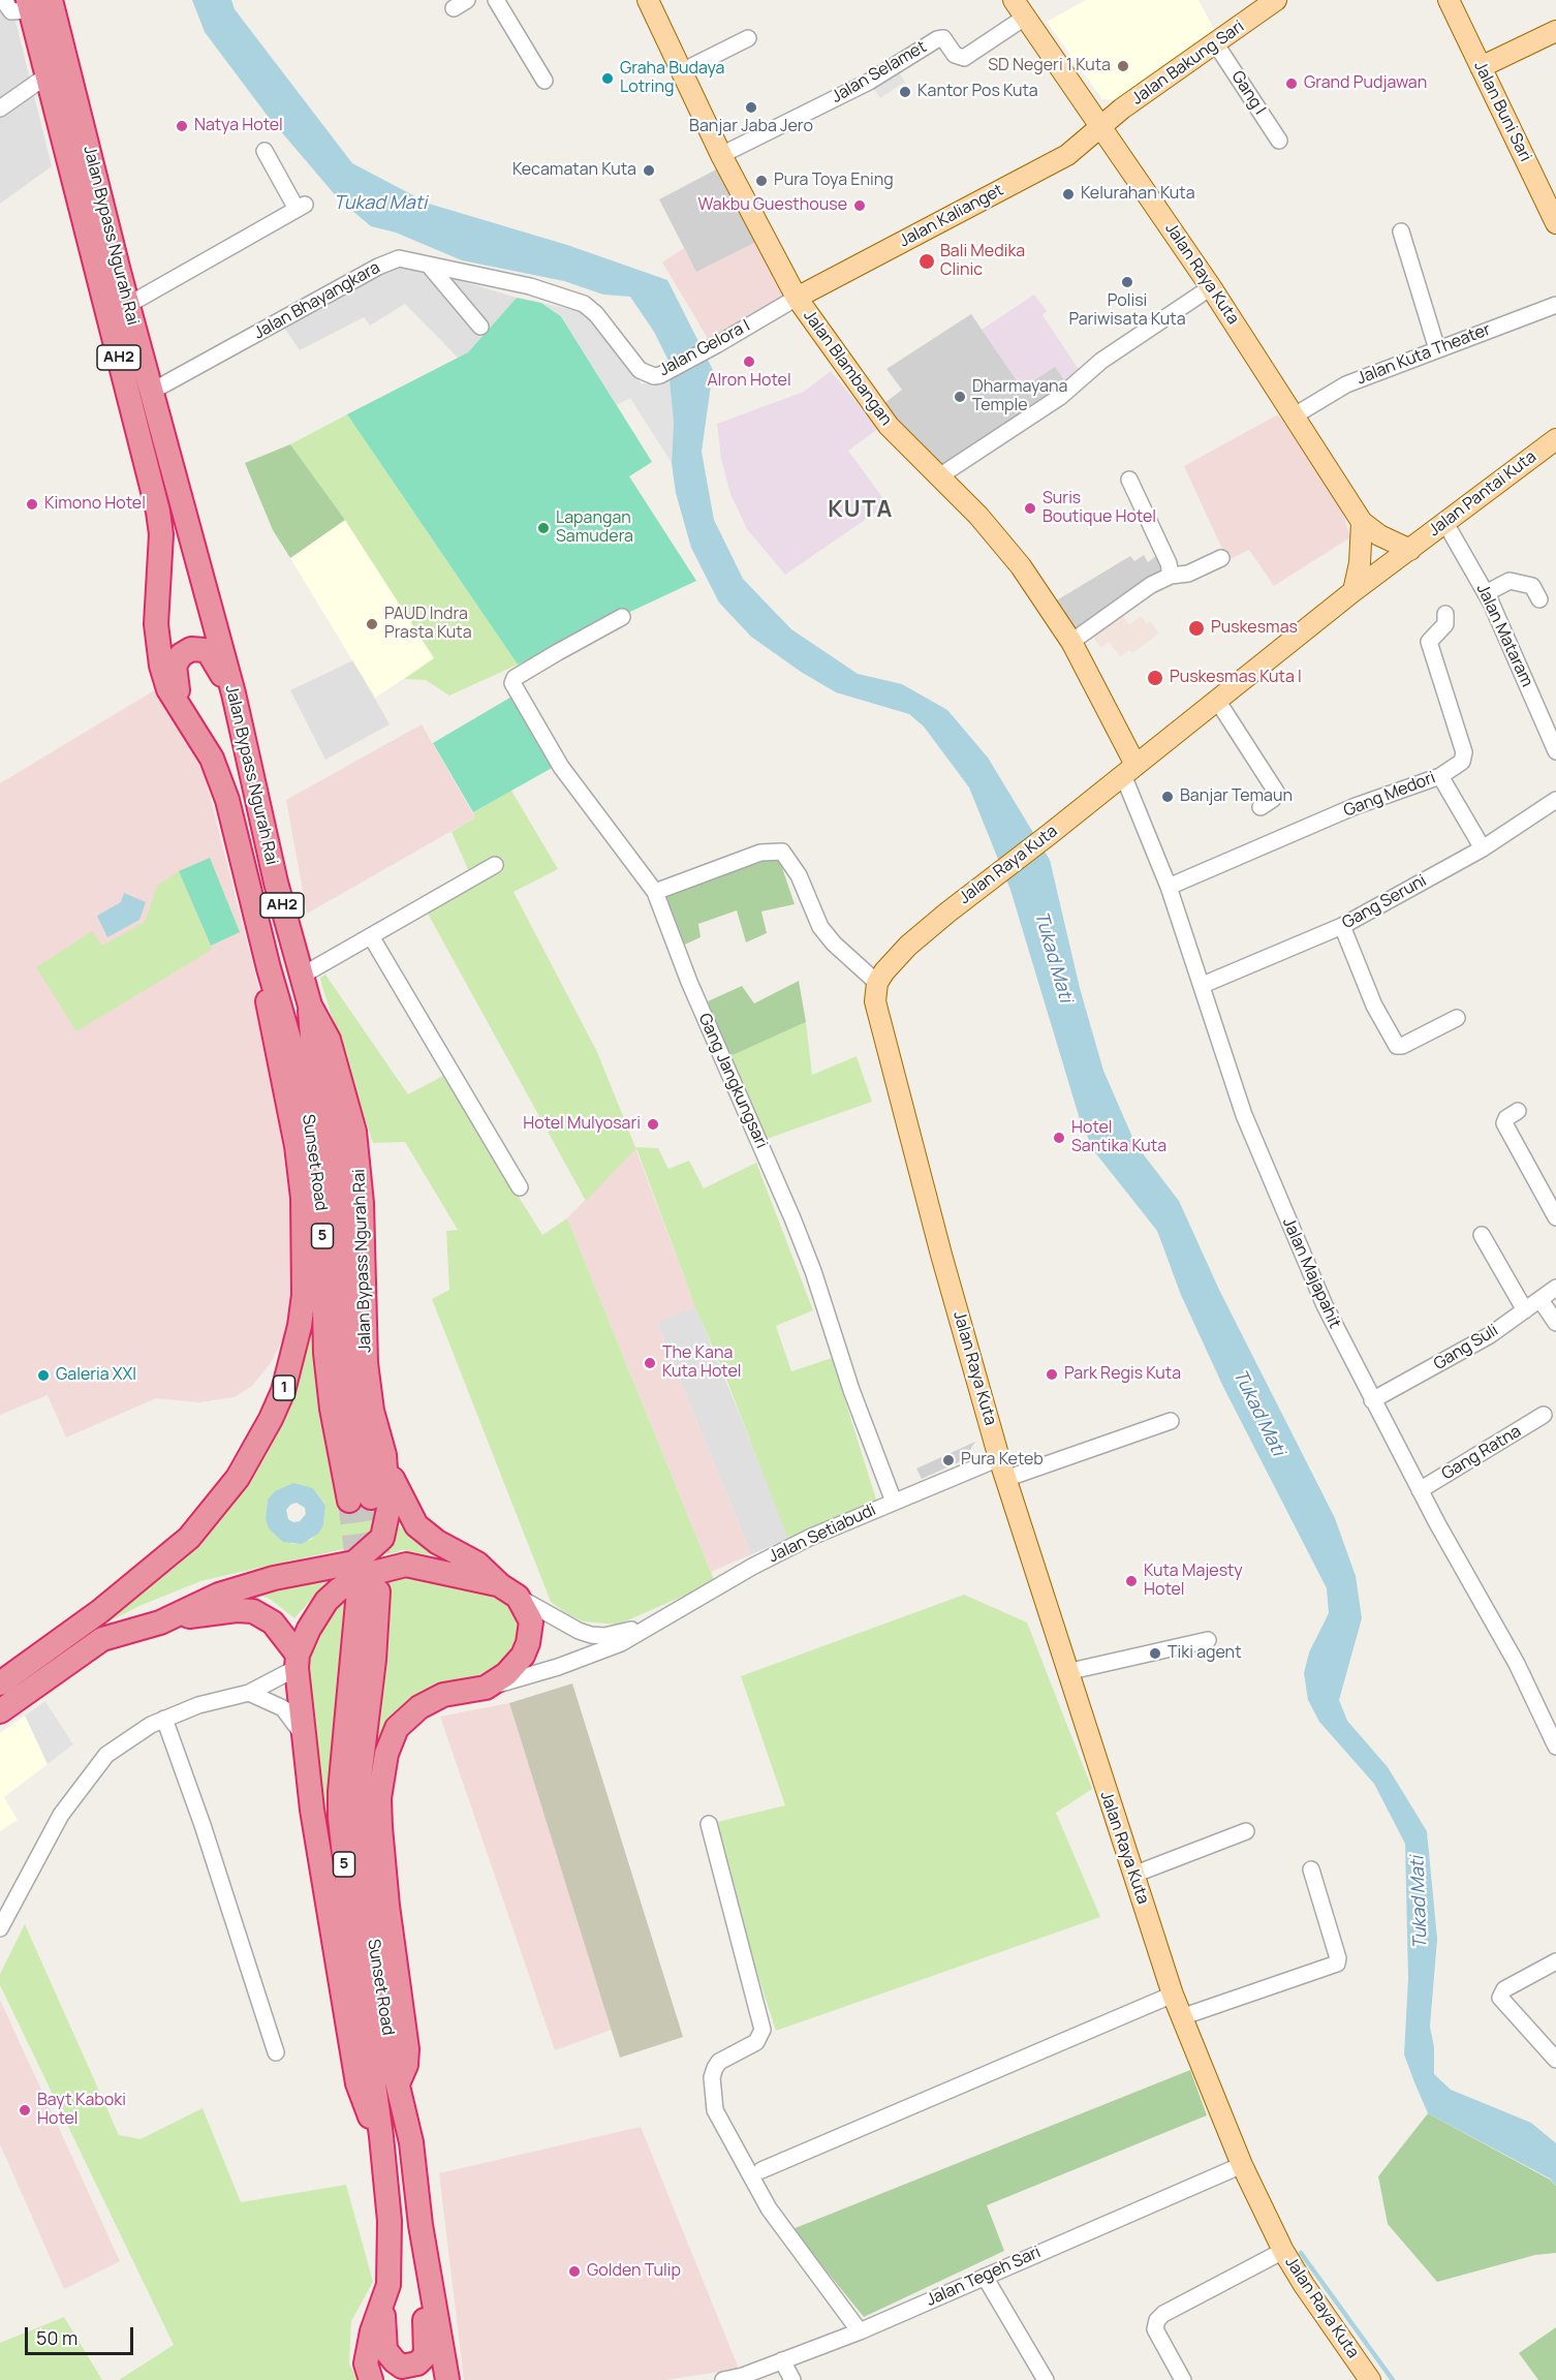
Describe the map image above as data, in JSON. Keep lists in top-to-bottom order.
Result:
{
  "streets": {
    "highway": [
      "Jalan Bypass Ngurah Rai",
      "AH2",
      "Sunset Road",
      "5",
      "1"
    ],
    "main road": [
      "Jalan Bakung Sari",
      "Jalan Buni Sari",
      "Jalan Kalianget",
      "Jalan Raya Kuta",
      "Jalan Blambangan",
      "Jalan Pantai Kuta"
    ],
    "street": [
      "Jalan Selamet",
      "Gang I",
      "Jalan Bhayangkara",
      "Jalan Gelora I",
      "Jalan Kuta Theater",
      "Jalan Mataram",
      "Gang Medori",
      "Gang Seruni",
      "Gang Jangkungsari",
      "Jalan Majapahit",
      "Gang Suli",
      "Gang Ratna",
      "Jalan Setiabudi",
      "Jalan Tegeh Sari"
    ]
  },
  "crossings": [
    ["Jalan Bakung Sari", "Gang I"],
    ["Jalan Bakung Sari", "Jalan Kalianget"],
    ["Jalan Bakung Sari", "Jalan Raya Kuta"],
    ["Jalan Selamet", "Jalan Raya Kuta"],
    ["Jalan Selamet", "Jalan Blambangan"],
    ["Jalan Kalianget", "Jalan Raya Kuta"],
    ["Jalan Kalianget", "Jalan Gelora I"],
    ["Jalan Kalianget", "Jalan Blambangan"],
    ["Jalan Bypass Ngurah Rai", "Jalan Bhayangkara"],
    ["Jalan Bypass Ngurah Rai", "Sunset Road"],
    ["Jalan Raya Kuta", "Jalan Kuta Theater"],
    ["Jalan Raya Kuta", "Jalan Blambangan"],
    ["Jalan Raya Kuta", "Jalan Pantai Kuta"],
    ["Jalan Raya Kuta", "Jalan Majapahit"],
    ["Jalan Raya Kuta", "Jalan Setiabudi"],
    ["Jalan Raya Kuta", "Jalan Tegeh Sari"],
    ["Jalan Bhayangkara", "Jalan Gelora I"],
    ["Jalan Gelora I", "Jalan Blambangan"],
    ["Jalan Blambangan", "Jalan Majapahit"],
    ["Jalan Pantai Kuta", "Jalan Mataram"],
    ["Gang Medori", "Jalan Majapahit"],
    ["Gang Seruni", "Jalan Majapahit"],
    ["Gang Jangkungsari", "Jalan Setiabudi"],
    ["Jalan Majapahit", "Gang Suli"],
    ["Jalan Majapahit", "Gang Ratna"]
  ],
  "districts": ["KUTA"],
  "water": ["Tukad Mati"],
  "places": [
    "SD Negeri 1 Kuta",
    "Graha Budaya Lotring",
    "Grand Pudjawan",
    "Kantor Pos Kuta",
    "Banjar Jaba Jero",
    "Natya Hotel",
    "Kecamatan Kuta",
    "Pura Toya Ening",
    "Kelurahan Kuta",
    "Wakbu Guesthouse",
    "Bali Medika Clinic",
    "Polisi Pariwisata Kuta",
    "Alron Hotel",
    "Dharmayana Temple",
    "Kimono Hotel",
    "Suris Boutique Hotel",
    "Lapangan Samudera",
    "PAUD Indra Prasta Kuta",
    "Puskesmas",
    "Puskesmas Kuta I",
    "Banjar Temaun",
    "Hotel Mulyosari",
    "Hotel Santika Kuta",
    "The Kana Kuta Hotel",
    "Park Regis Kuta",
    "Galeria XXI",
    "Pura Keteb",
    "Kuta Majesty Hotel",
    "Tiki agent",
    "Bayt Kaboki Hotel",
    "Golden Tulip"
  ],
  "scale_bar": "50 m"
}
